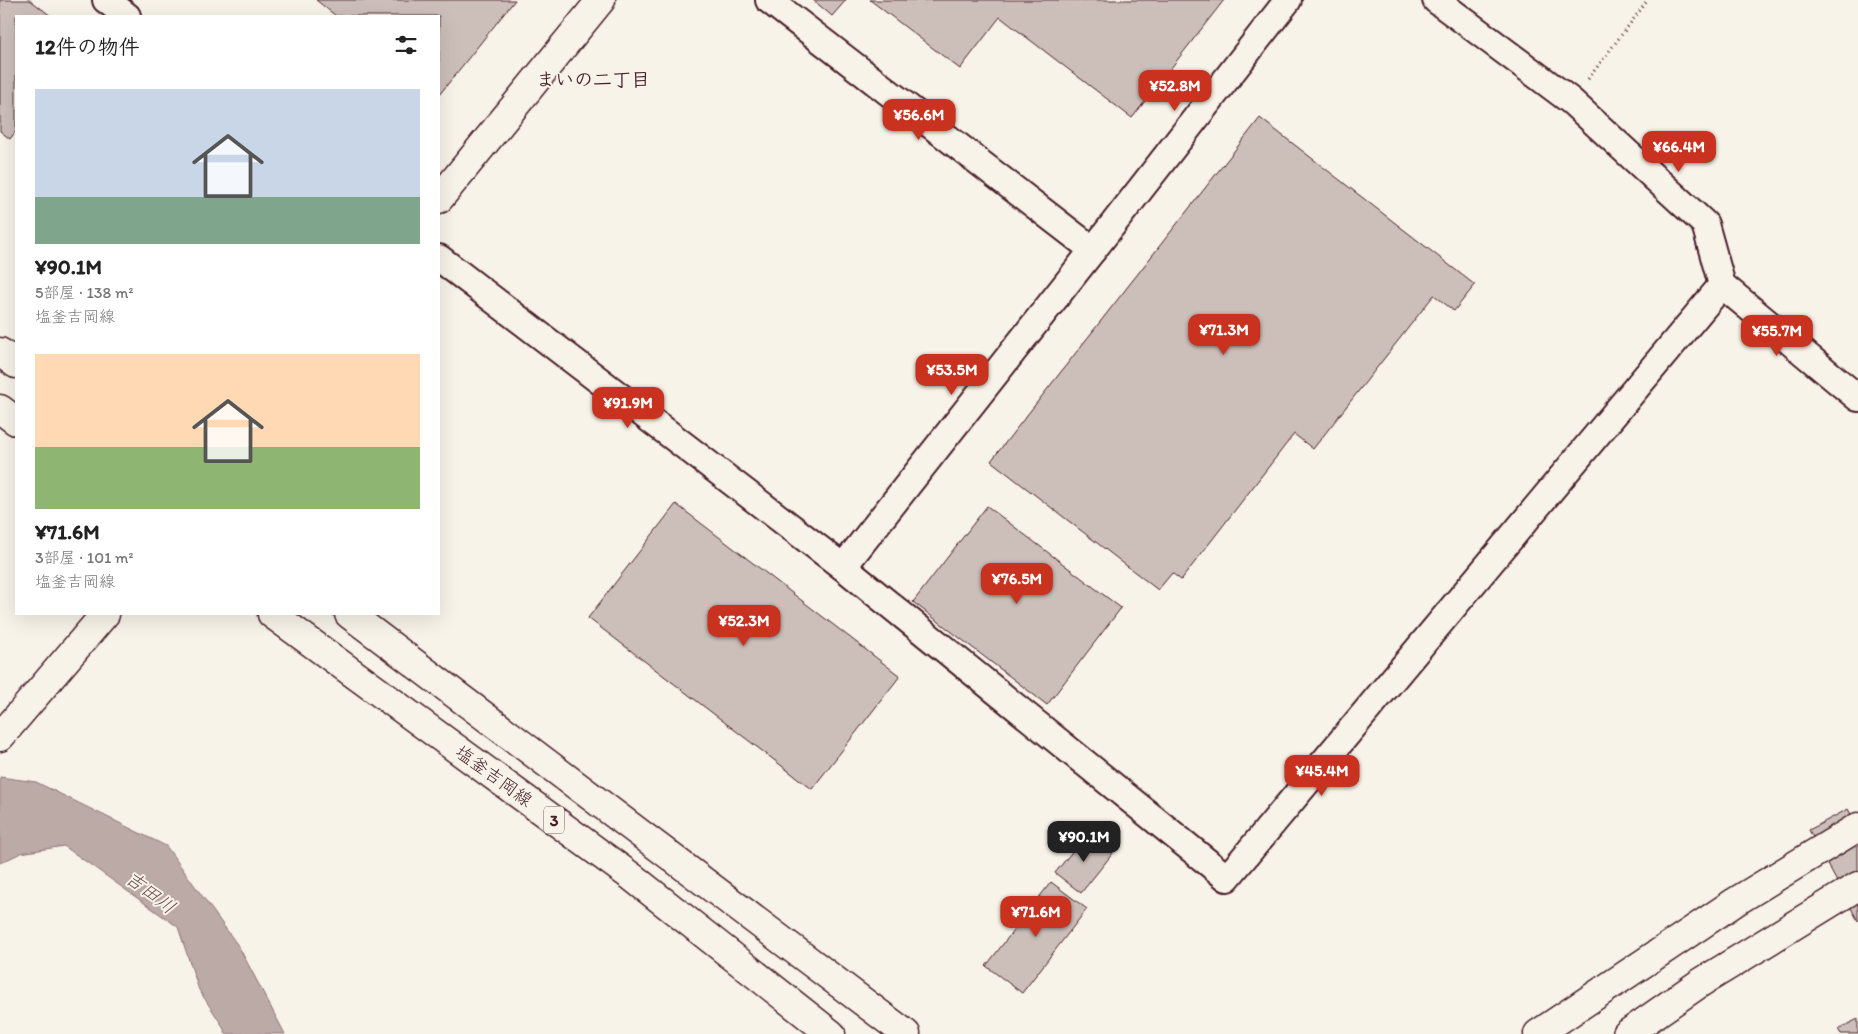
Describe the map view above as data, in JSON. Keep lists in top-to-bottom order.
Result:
{
  "streets": {
    "main road": ["塩釜吉岡線", "3"]
  },
  "districts": ["まいの二丁目"],
  "water": ["吉田川"],
  "page": {
    "heading": "12件の物件",
    "price": [
      "¥52.8M",
      "¥56.6M",
      "¥66.4M",
      "¥71.3M",
      "¥55.7M",
      "¥53.5M",
      "¥91.9M",
      "¥76.5M",
      "¥52.3M",
      "¥45.4M",
      "¥90.1M",
      "¥71.6M"
    ],
    "list": [
      {
        "name": "¥90.1M",
        "note": "5部屋 · 138 m² · 塩釜吉岡線"
      },
      {
        "name": "¥71.6M",
        "note": "3部屋 · 101 m² · 塩釜吉岡線"
      }
    ]
  }
}
